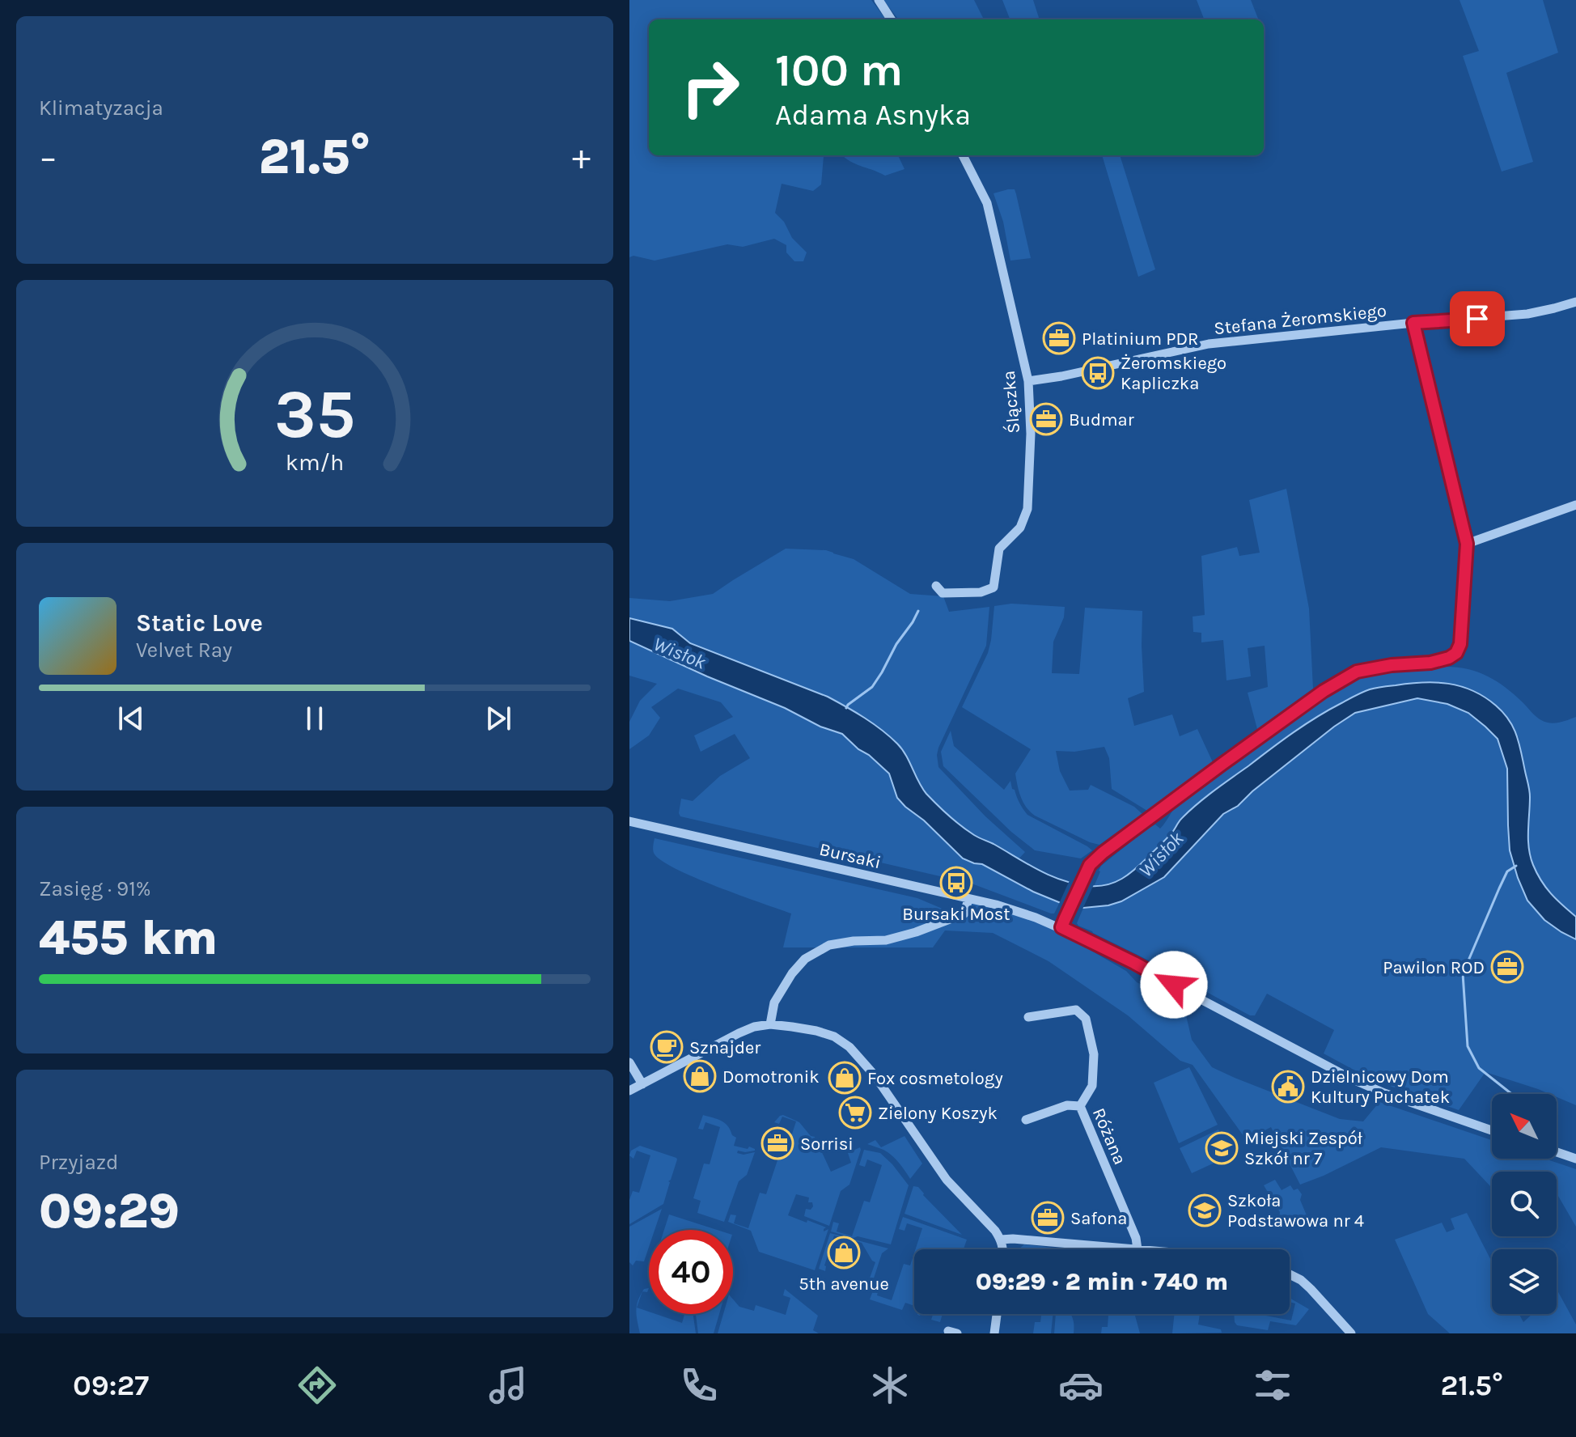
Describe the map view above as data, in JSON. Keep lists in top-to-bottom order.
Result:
{
  "streets": {
    "street": [
      "Stefana Żeromskiego",
      "Ślączka",
      "Bursaki",
      "Różana"
    ]
  },
  "crossings": [
    ["Stefana Żeromskiego", "Ślączka"]
  ],
  "water": ["Wisłok"],
  "places": {
    "office": [
      "Platinium PDR",
      "Budmar",
      "Pawilon ROD",
      "Sorrisi",
      "Safona"
    ],
    "bus stop": ["Żeromskiego Kapliczka", "Bursaki Most"],
    "cafe": ["Sznajder"],
    "shop": ["Domotronik", "Fox cosmetology", "5th avenue"],
    "public building": ["Dzielnicowy Dom Kultury Puchatek"],
    "supermarket": ["Zielony Koszyk"],
    "school or university": ["Miejski Zespół Szkół nr 7", "Szkoła Podstawowa nr 4"]
  },
  "north": "top left",
  "page": {
    "tile": [
      "Klimatyzacja",
      ["Zasięg · 91%", "455 km"],
      ["Przyjazd", "09:29"]
    ],
    "turn": ["100 m", "Adama Asnyka"],
    "heat": ["−", "21.5°", "+"],
    "song": ["Static Love", "Velvet Ray"],
    "limit": "40",
    "trip": "09:29 · 2 min · 740 m",
    "tabs": ["09:27", "21.5°"],
    "gauge": ["35", "km/h"]
  }
}
